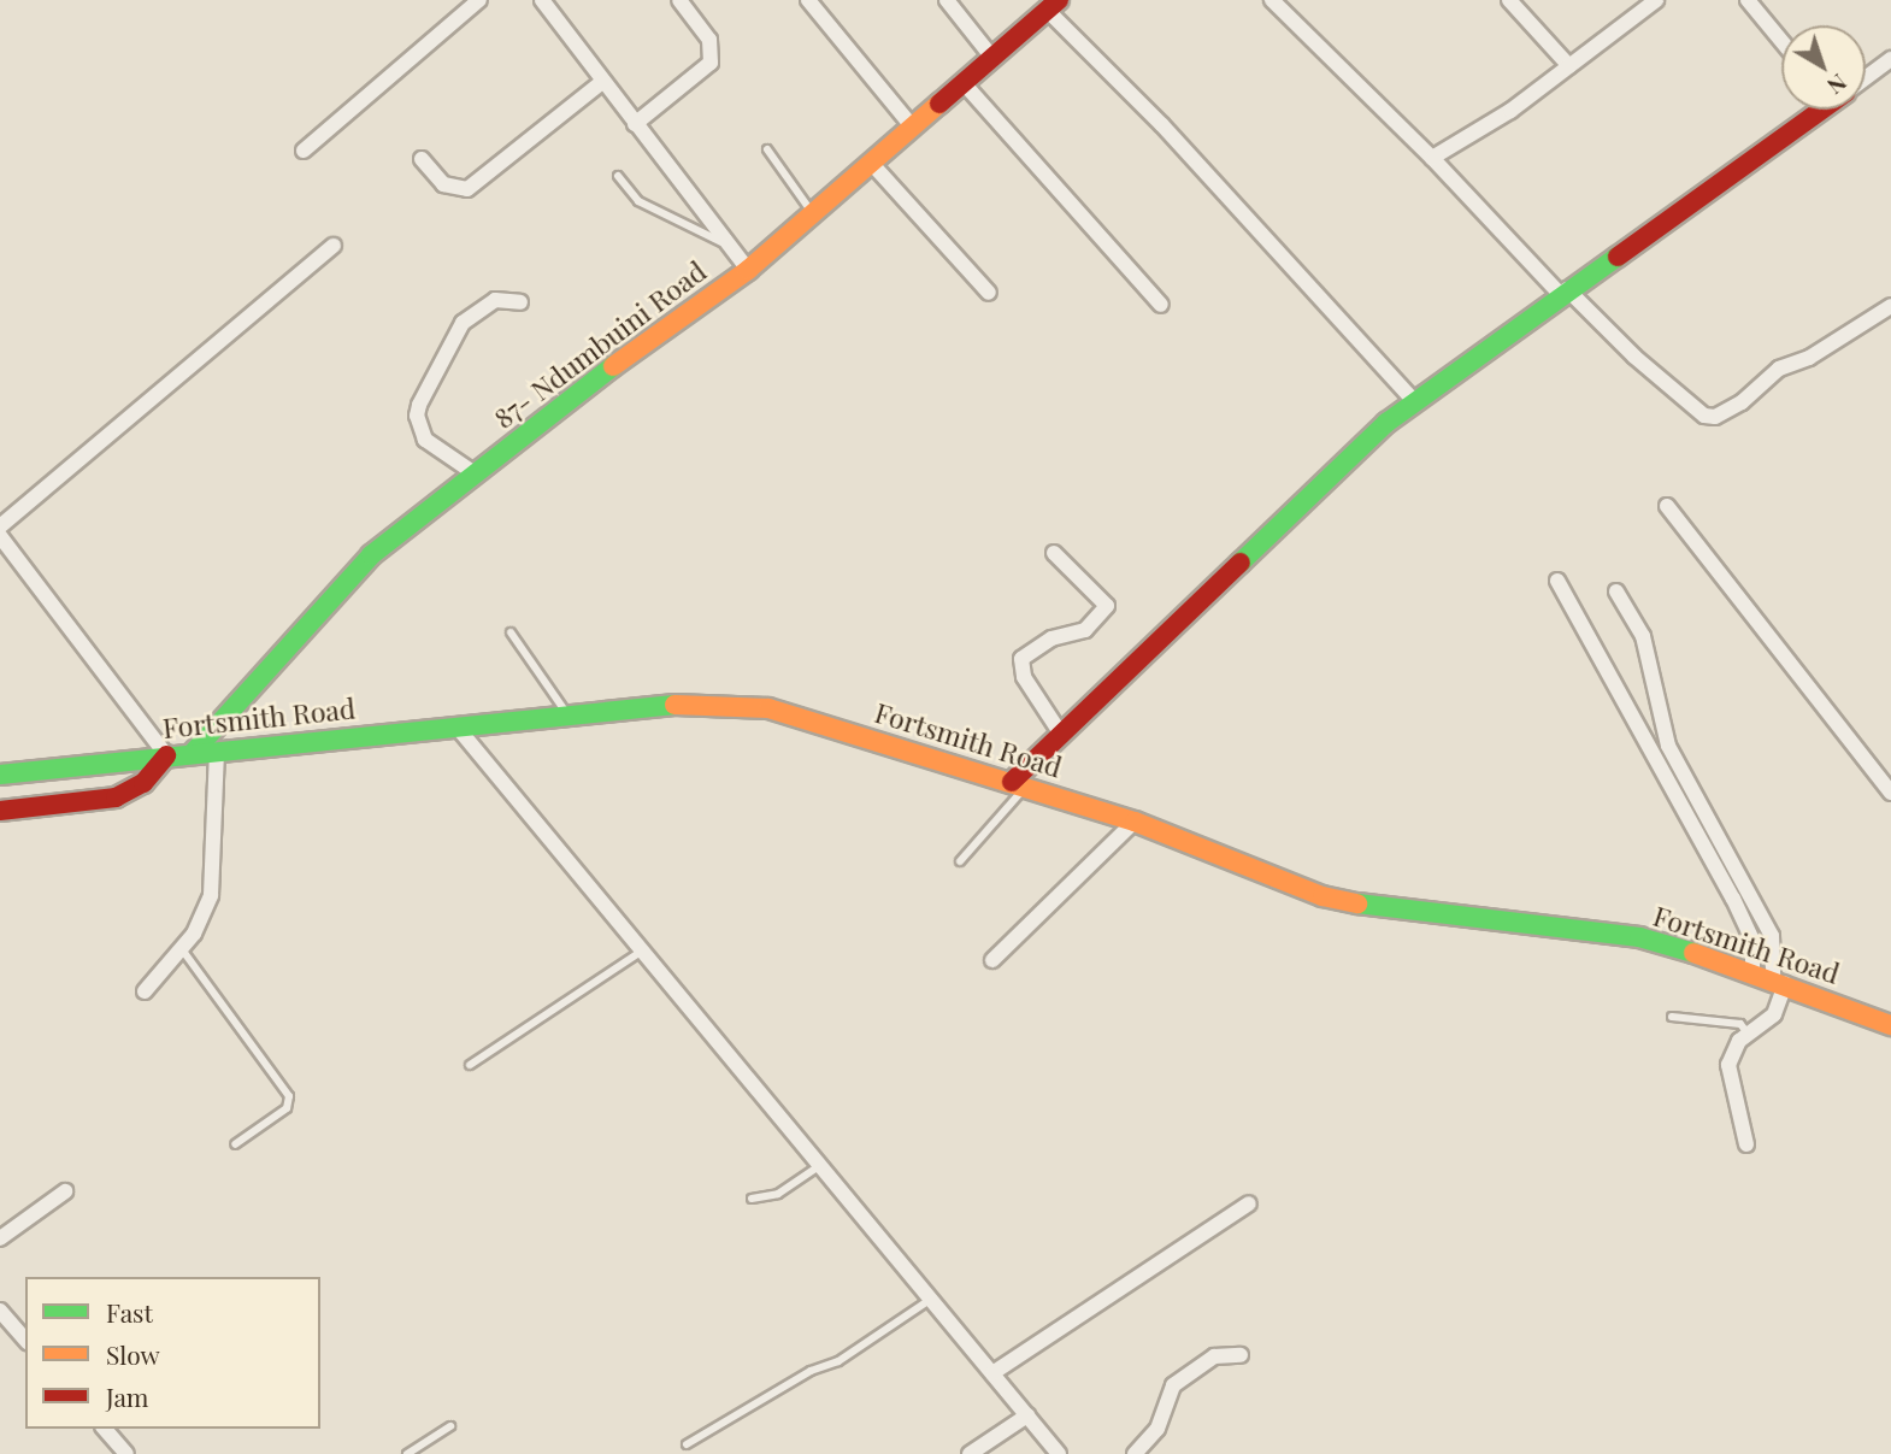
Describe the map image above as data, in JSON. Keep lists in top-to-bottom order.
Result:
{
  "streets": {
    "street": ["87- Ndumbuini Road", "Fortsmith Road"]
  },
  "crossings": [
    ["87- Ndumbuini Road", "Fortsmith Road"]
  ],
  "legend": ["Fast", "Slow", "Jam"],
  "north": "bottom right"
}
